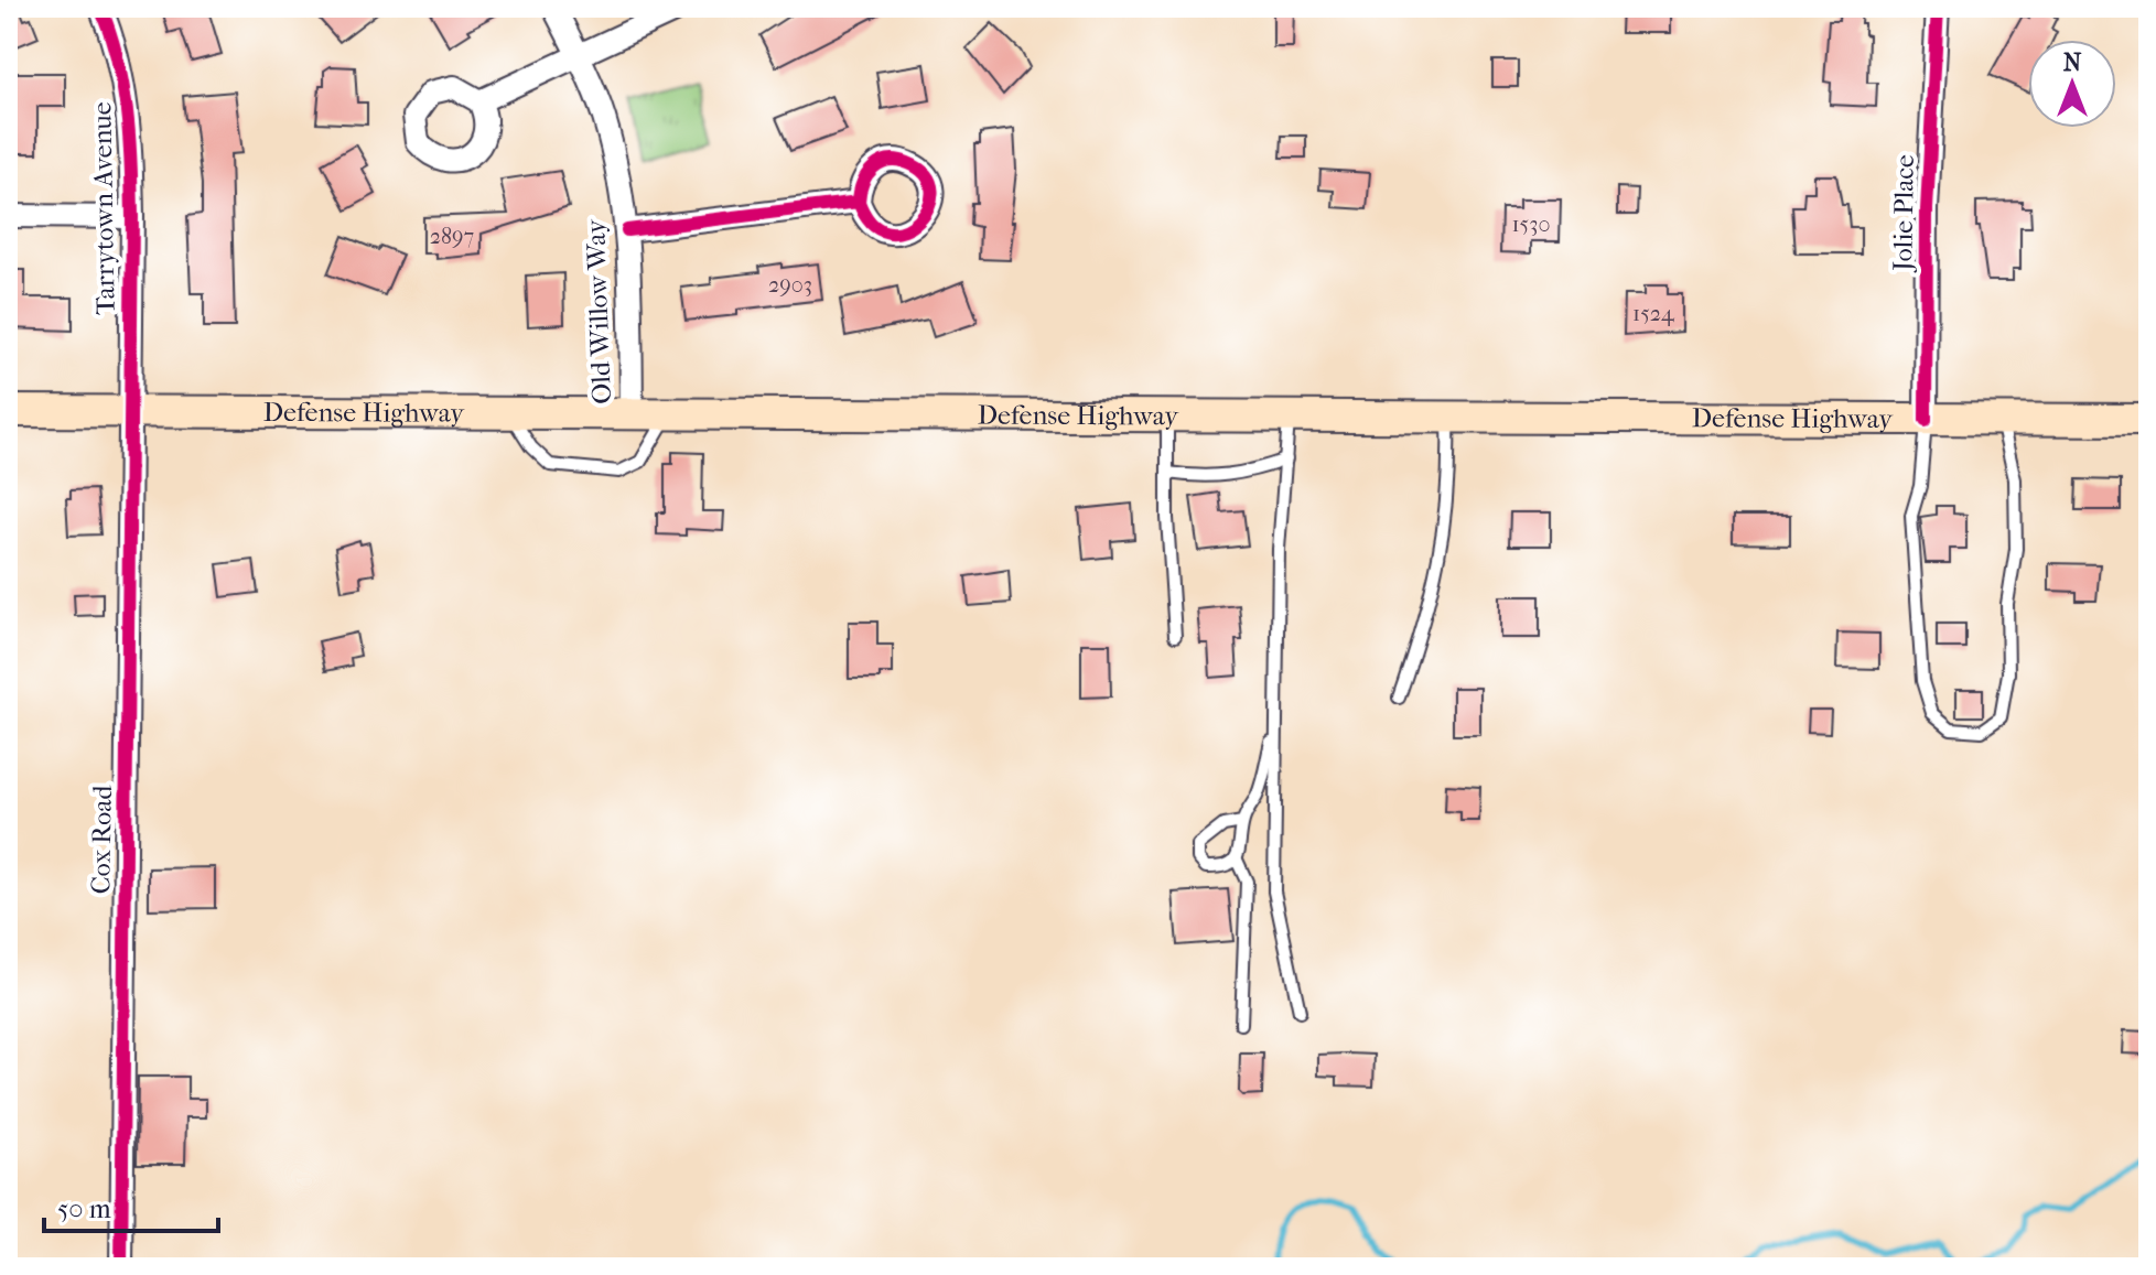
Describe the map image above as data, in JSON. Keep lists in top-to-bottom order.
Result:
{
  "streets": {
    "main road": ["Defense Highway"],
    "street": [
      "Tarrytown Avenue",
      "Jolie Place",
      "Old Willow Way",
      "Cox Road"
    ]
  },
  "crossings": [
    ["Tarrytown Avenue", "Defense Highway"],
    ["Tarrytown Avenue", "Cox Road"],
    ["Jolie Place", "Defense Highway"],
    ["Old Willow Way", "Defense Highway"],
    ["Defense Highway", "Cox Road"]
  ],
  "house_numbers": [
    "1530",
    "2897",
    "2903",
    "1524"
  ],
  "scale_bar": "50 m",
  "north": "top"
}
